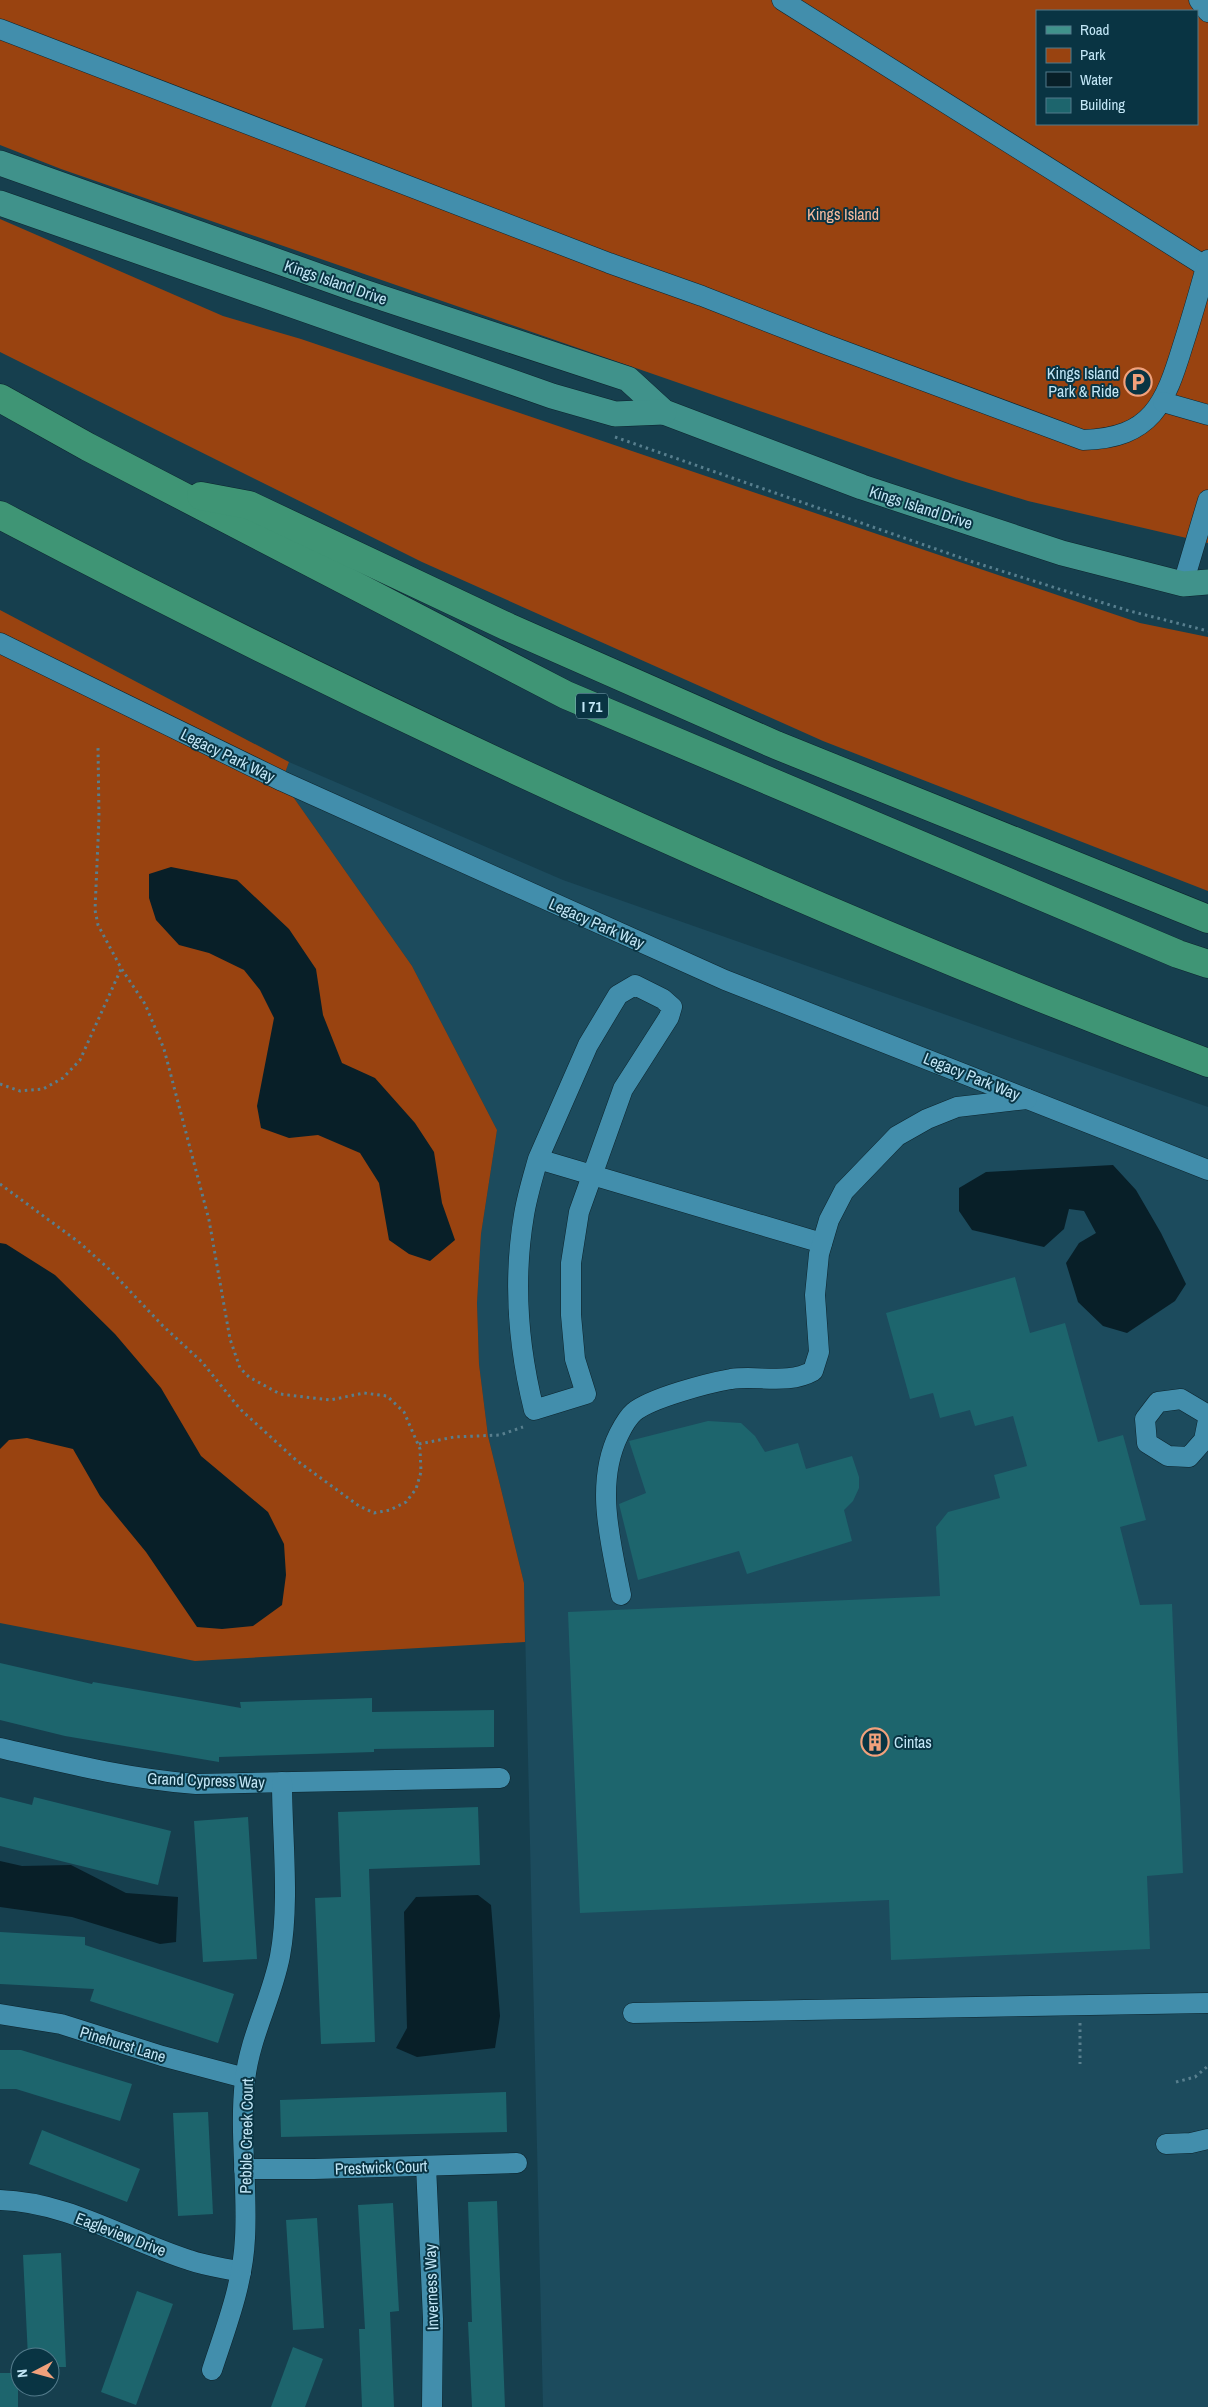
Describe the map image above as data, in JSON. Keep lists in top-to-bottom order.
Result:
{
  "streets": {
    "highway": ["I 71"],
    "main road": ["Kings Island Drive"],
    "street": [
      "Legacy Park Way",
      "Grand Cypress Way",
      "Pinehurst Lane",
      "Pebble Creek Court",
      "Prestwick Court",
      "Eagleview Drive",
      "Inverness Way"
    ]
  },
  "crossings": [
    ["Grand Cypress Way", "Pebble Creek Court"],
    ["Pinehurst Lane", "Pebble Creek Court"],
    ["Pebble Creek Court", "Prestwick Court"],
    ["Pebble Creek Court", "Eagleview Drive"],
    ["Prestwick Court", "Inverness Way"]
  ],
  "parks": ["Kings Island"],
  "places": {
    "parking": ["Kings Island Park & Ride"],
    "building": ["Cintas"]
  },
  "legend": [
    "Road",
    "Park",
    "Water",
    "Building"
  ],
  "north": "left"
}
